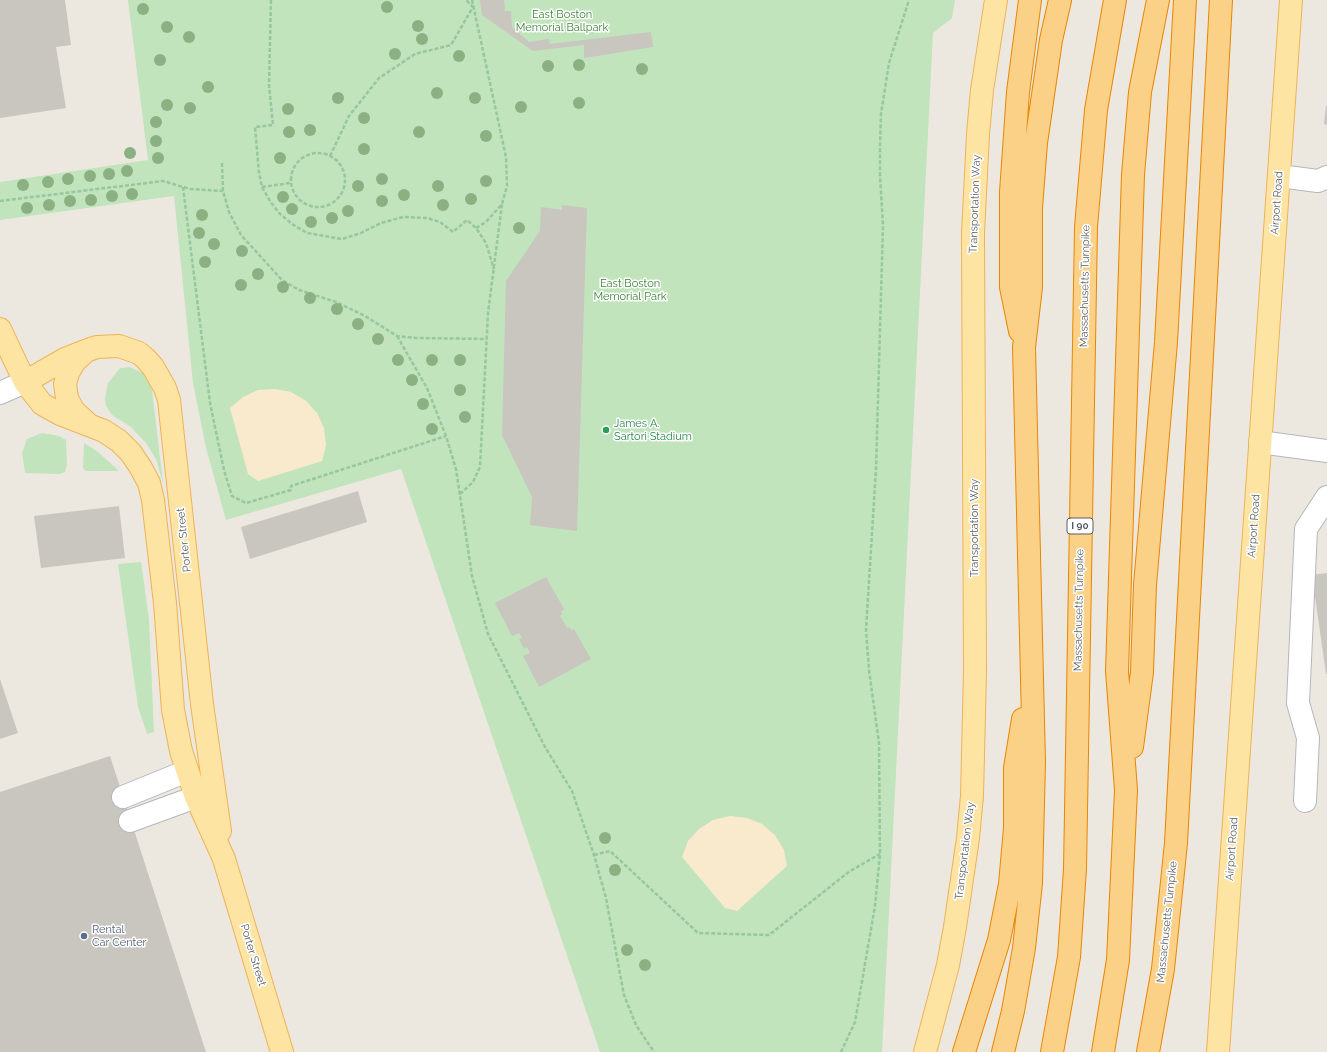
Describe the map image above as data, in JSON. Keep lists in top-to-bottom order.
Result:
{
  "streets": {
    "highway": ["Massachusetts Turnpike", "I 90"],
    "main road": ["Airport Road", "Transportation Way", "Porter Street"]
  },
  "parks": ["East Boston Memorial Ballpark", "East Boston Memorial Park"],
  "places": ["James A. Sartori Stadium", "Rental Car Center"]
}
